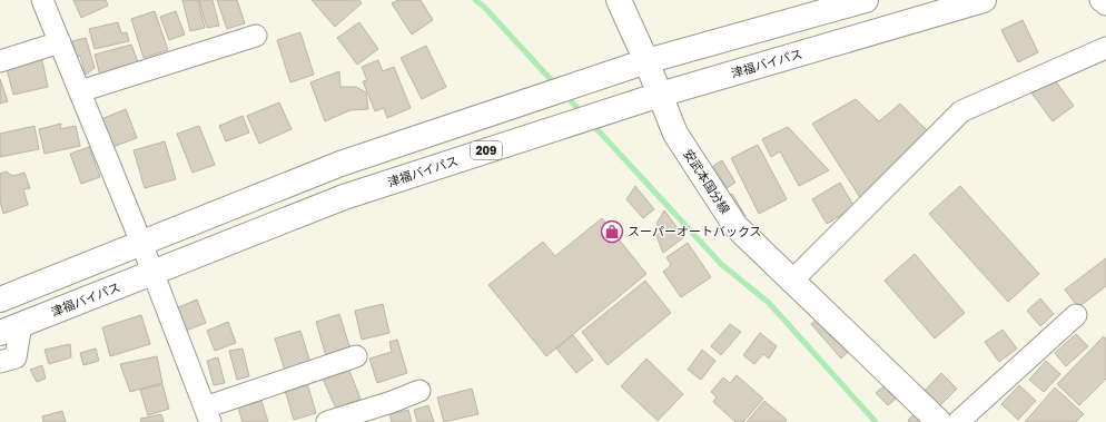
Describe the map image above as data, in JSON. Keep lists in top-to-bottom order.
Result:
{
  "streets": {
    "main road": ["津福バイパス", "209", "安武本国分線"]
  },
  "crossings": [
    ["津福バイパス", "安武本国分線"]
  ],
  "places": {
    "shop": ["スーパーオートバックス"]
  }
}
